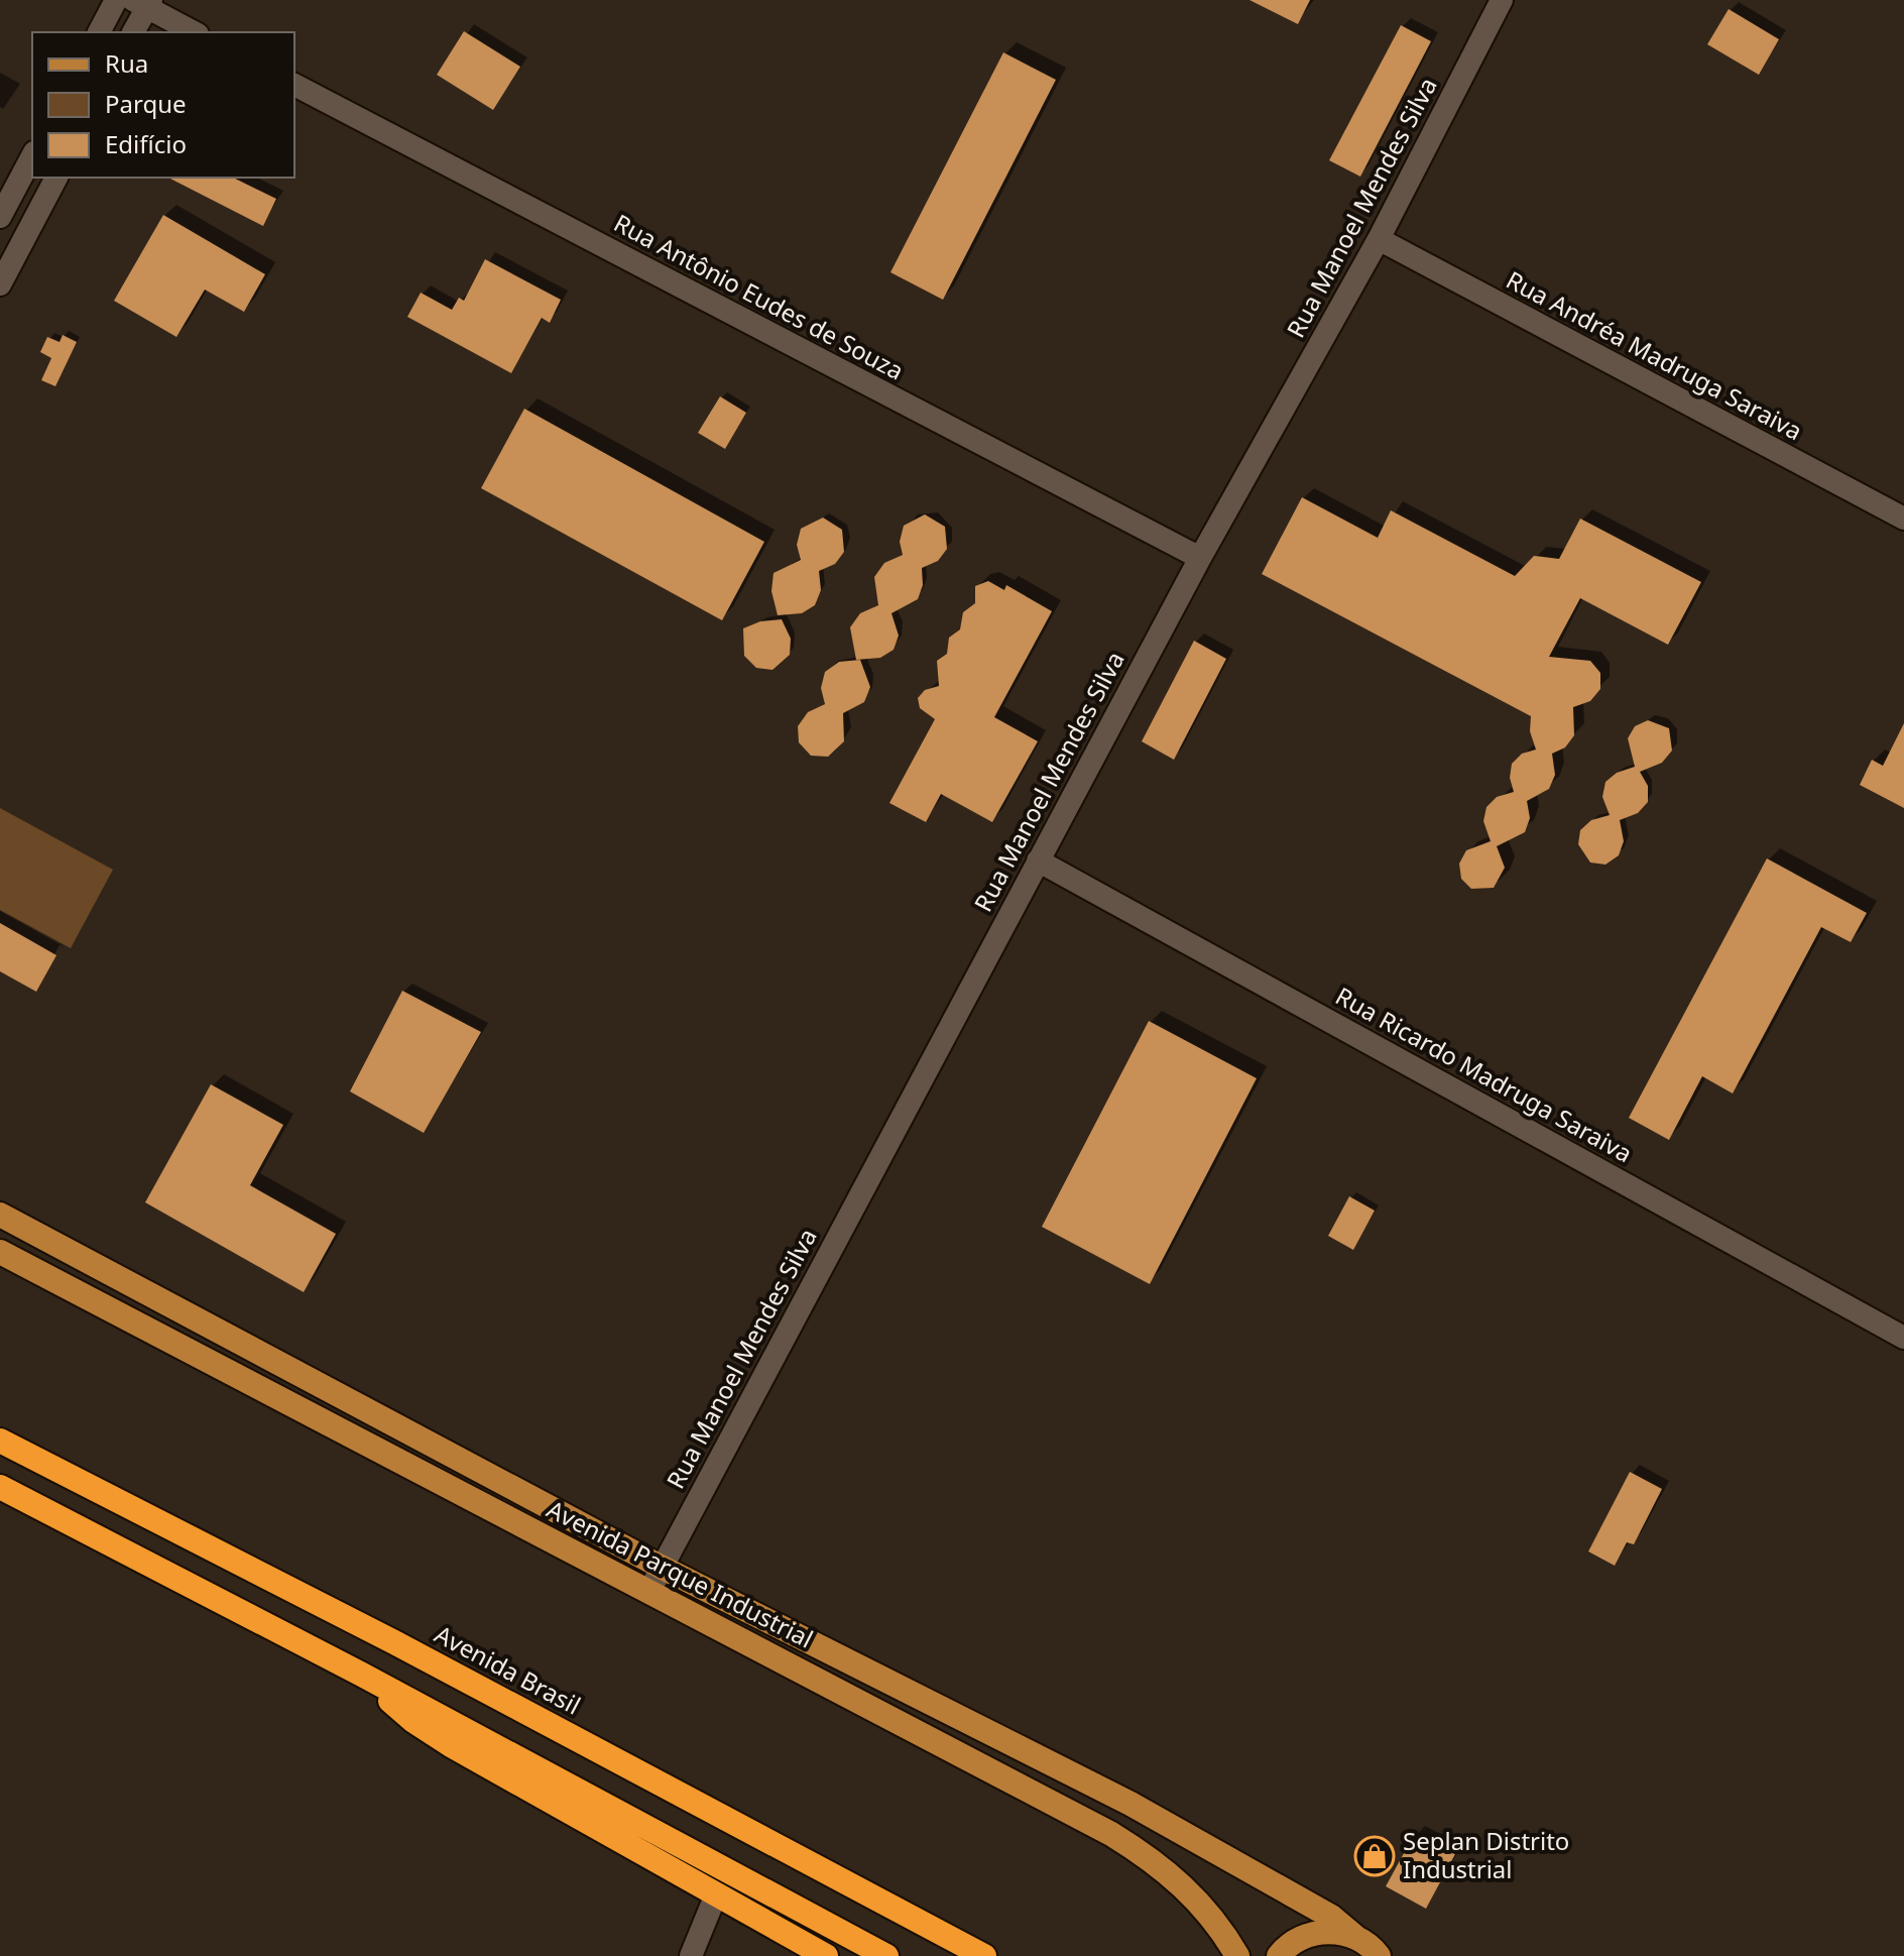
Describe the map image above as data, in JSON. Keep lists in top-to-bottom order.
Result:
{
  "streets": {
    "highway": ["Avenida Brasil"],
    "main road": ["Avenida Parque Industrial"],
    "street": [
      "Rua Manoel Mendes Silva",
      "Rua Antônio Eudes de Souza",
      "Rua Andréa Madruga Saraiva",
      "Rua Ricardo Madruga Saraiva"
    ]
  },
  "crossings": [
    ["Rua Manoel Mendes Silva", "Rua Antônio Eudes de Souza"],
    ["Rua Manoel Mendes Silva", "Rua Andréa Madruga Saraiva"],
    ["Rua Manoel Mendes Silva", "Rua Ricardo Madruga Saraiva"],
    ["Rua Manoel Mendes Silva", "Avenida Parque Industrial"]
  ],
  "places": {
    "shop": ["Seplan Distrito Industrial"]
  },
  "legend": ["Rua", "Parque", "Edifício"]
}
